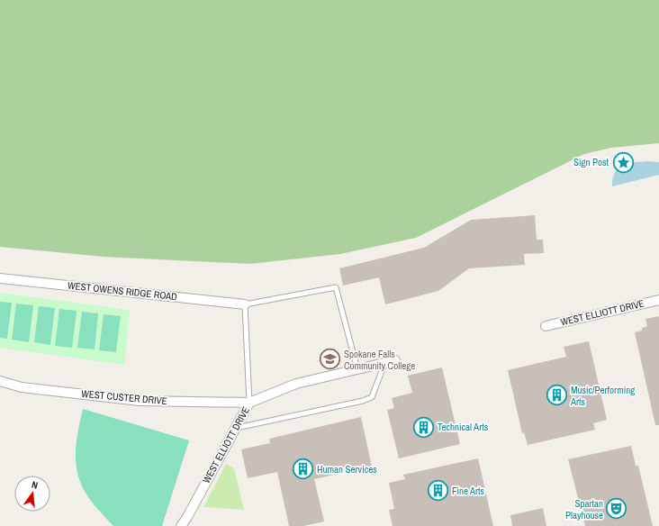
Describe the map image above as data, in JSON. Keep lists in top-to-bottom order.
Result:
{
  "streets": {
    "street": ["WEST OWENS RIDGE ROAD", "WEST ELLIOTT DRIVE", "WEST CUSTER DRIVE"]
  },
  "crossings": [
    ["WEST ELLIOTT DRIVE", "WEST CUSTER DRIVE"]
  ],
  "places": {
    "place": ["Sign Post"],
    "school or university": ["Spokane Falls Community College"],
    "building": [
      "Music/Performing Arts",
      "Technical Arts",
      "Human Services",
      "Fine Arts"
    ],
    "theatre": ["Spartan Playhouse"]
  },
  "north": "top"
}
